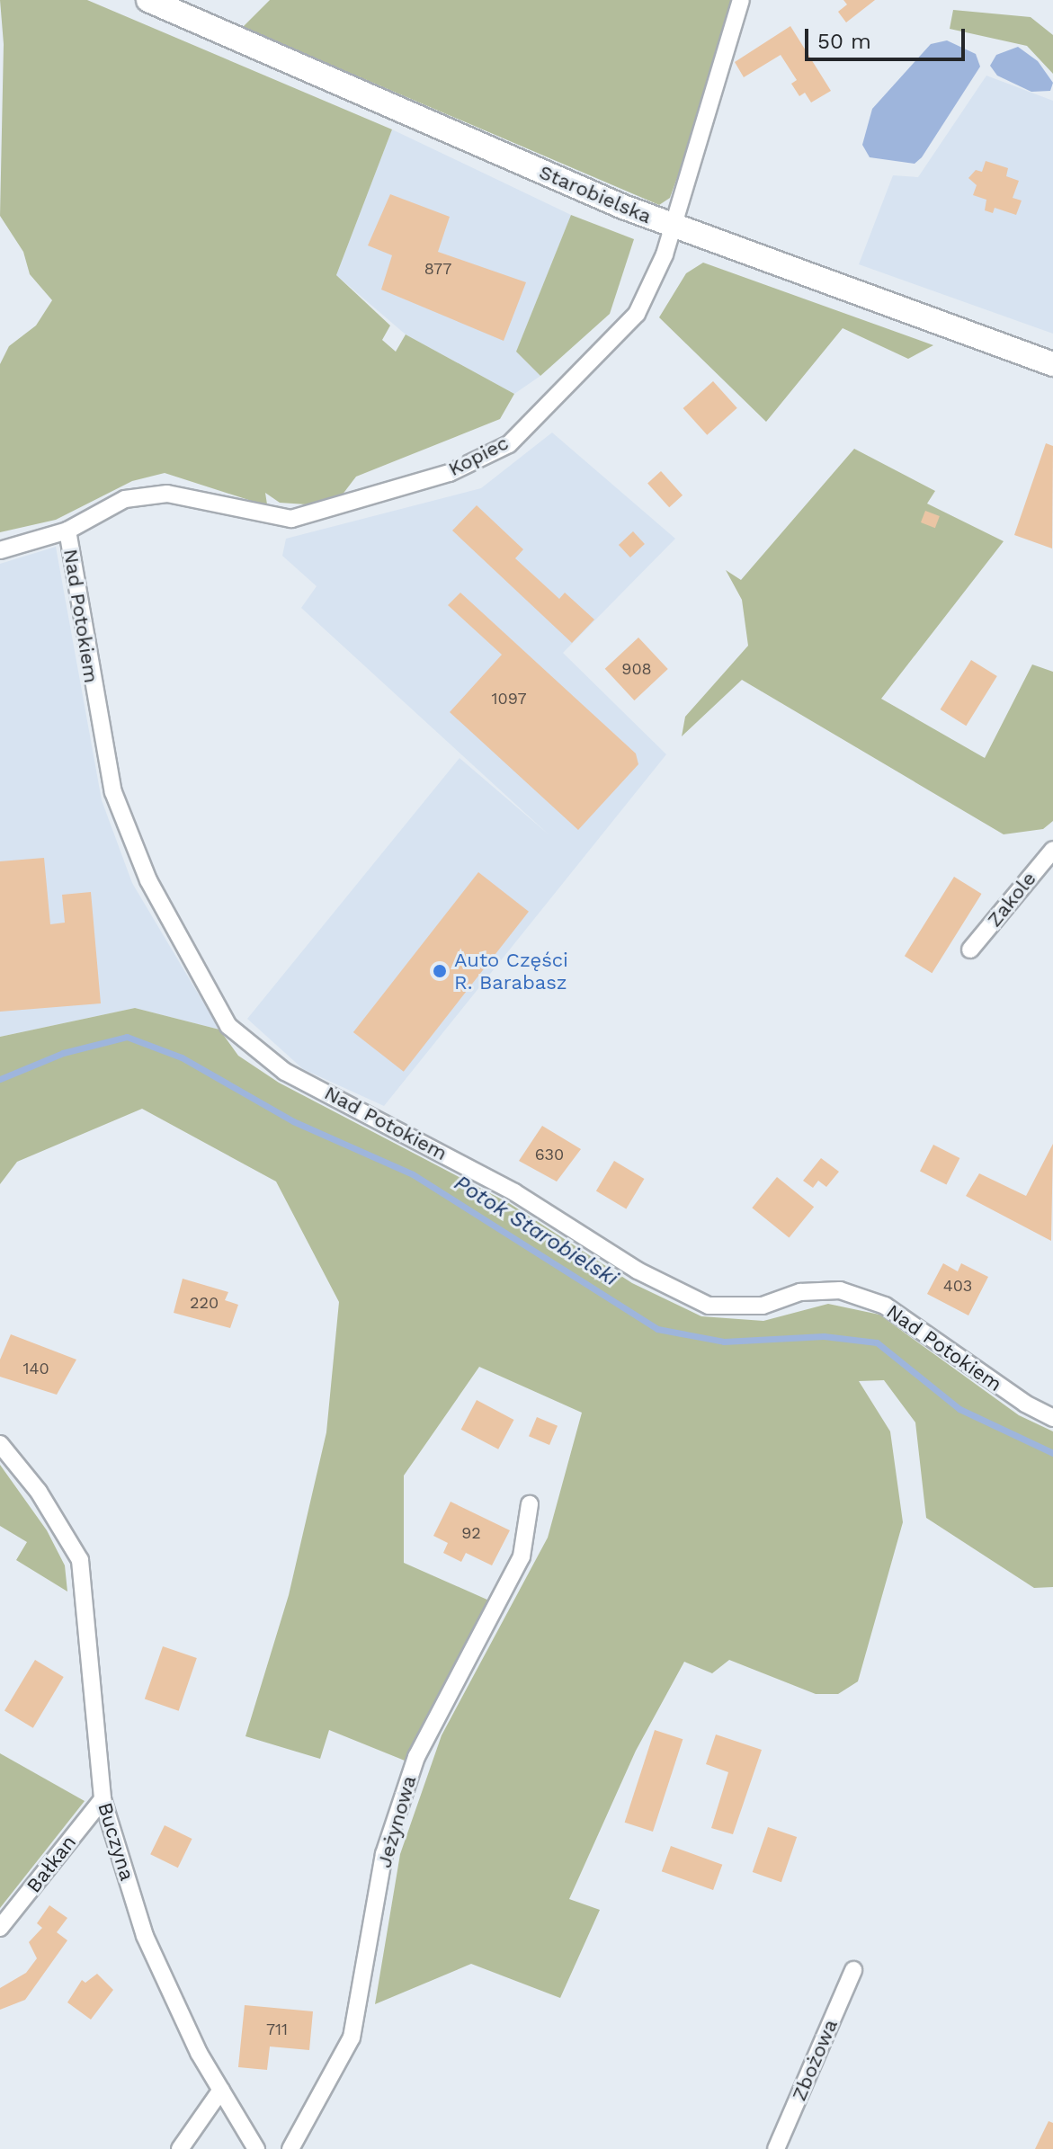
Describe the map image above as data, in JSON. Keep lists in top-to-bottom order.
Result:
{
  "streets": {
    "street": [
      "Starobielska",
      "Kopiec",
      "Nad Potokiem",
      "Zakole",
      "Jeżynowa",
      "Buczyna",
      "Bałkan",
      "Zbożowa"
    ]
  },
  "crossings": [
    ["Starobielska", "Kopiec"],
    ["Kopiec", "Nad Potokiem"],
    ["Buczyna", "Bałkan"]
  ],
  "water": ["Potok Starobielski"],
  "places": ["Auto Części R. Barabasz"],
  "house_numbers": [
    "877",
    "908",
    "1097",
    "630",
    "403",
    "220",
    "140",
    "92",
    "711"
  ],
  "scale_bar": "50 m"
}
